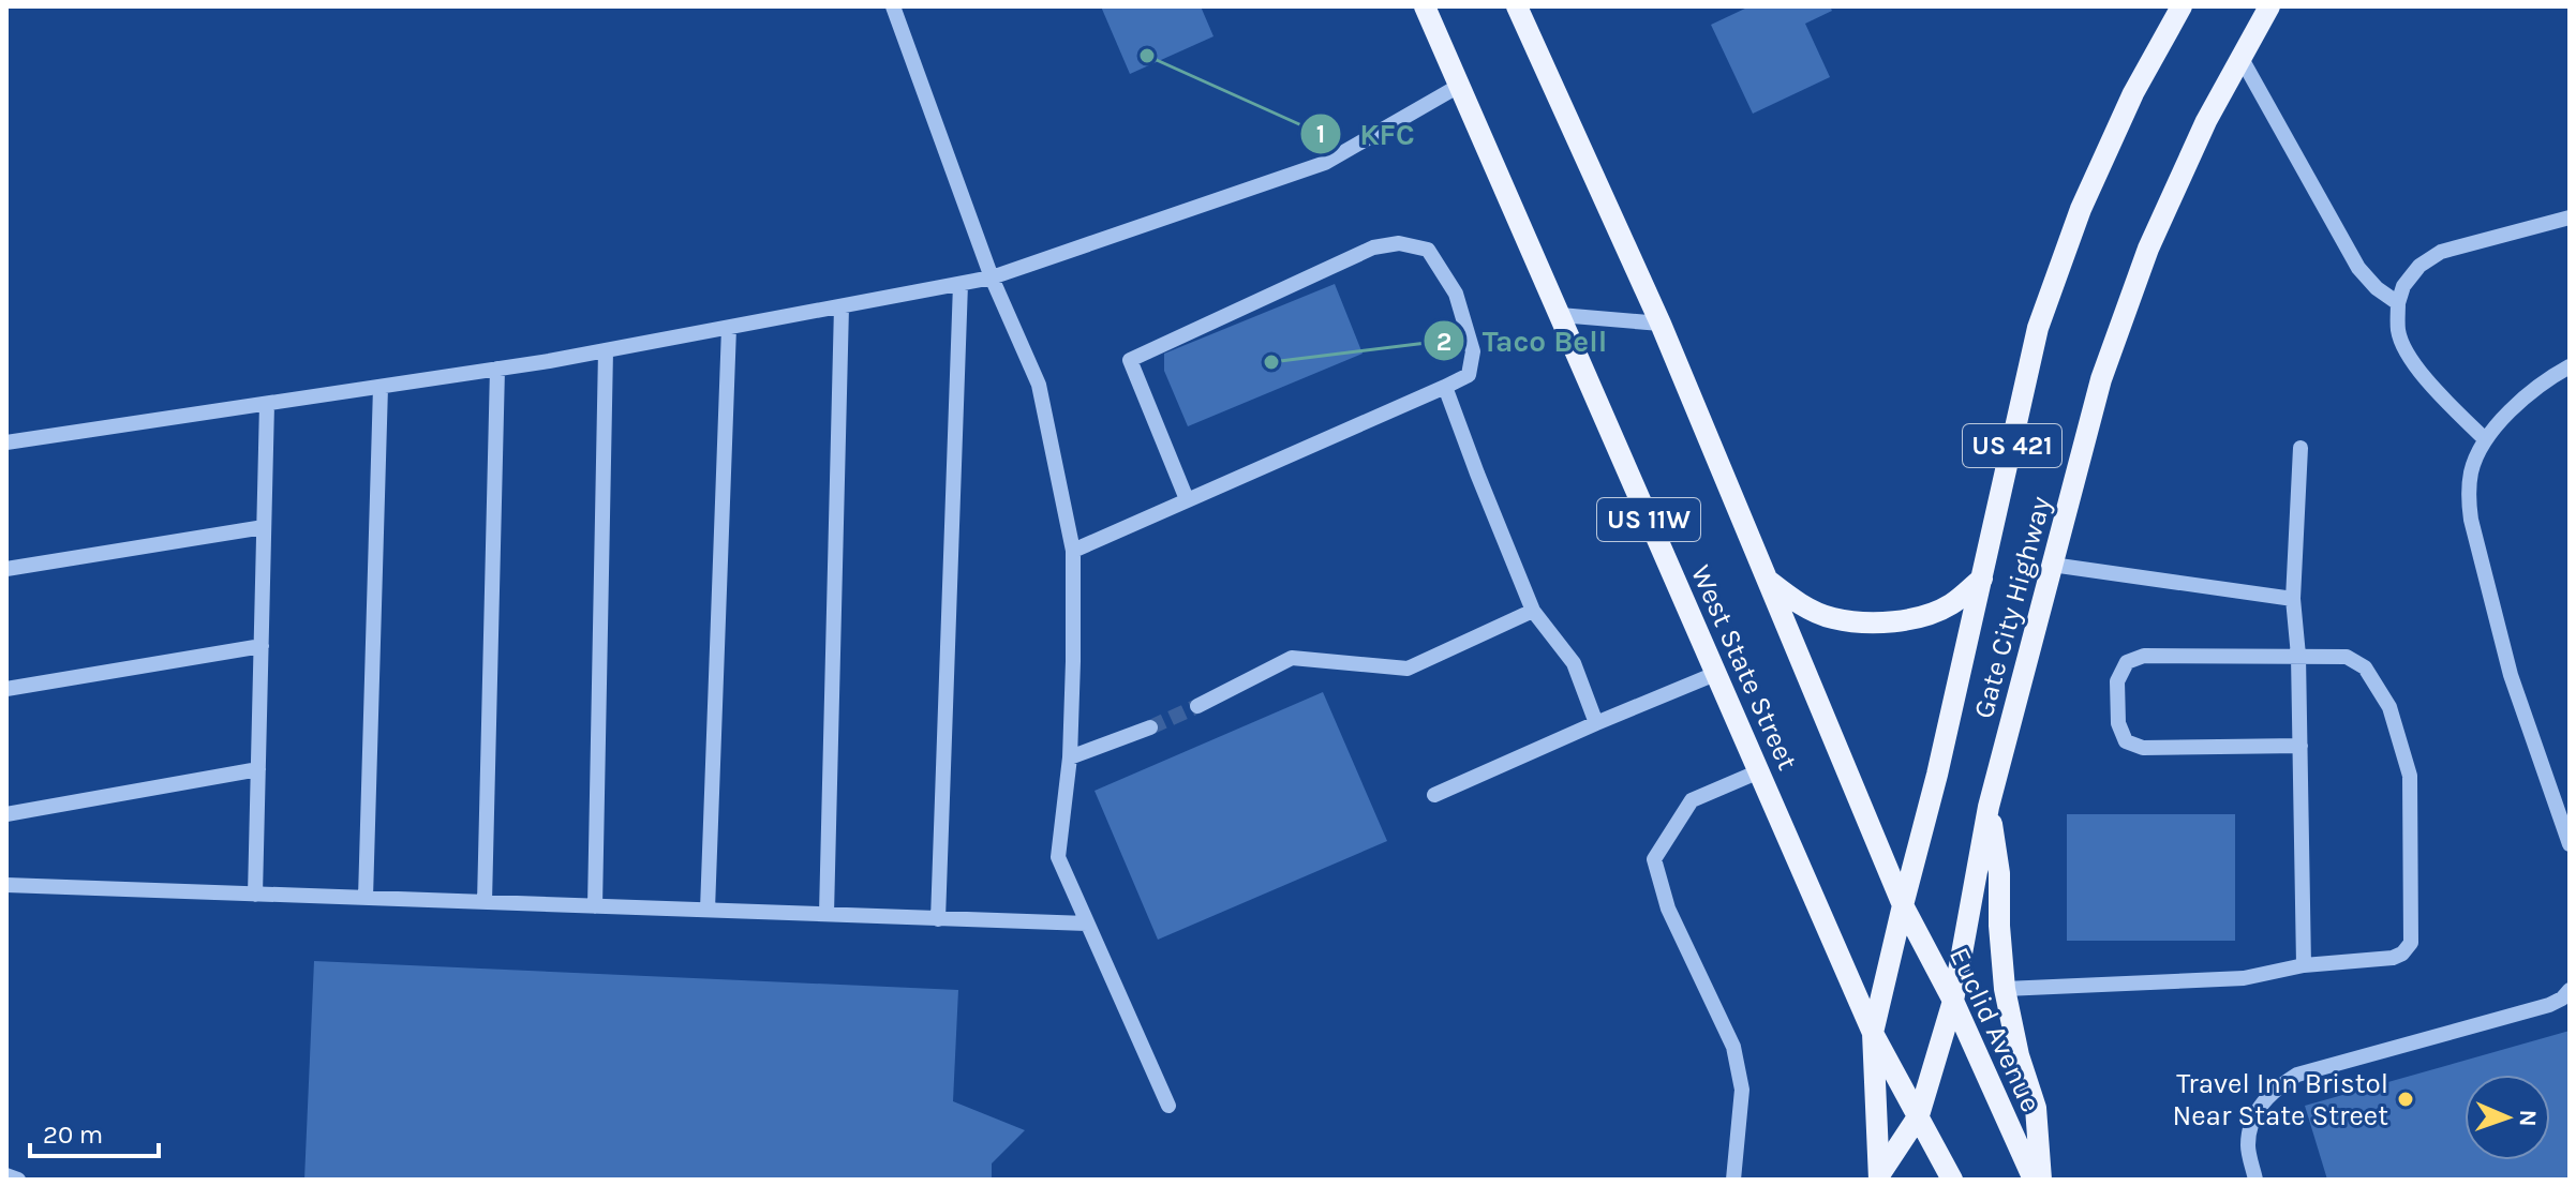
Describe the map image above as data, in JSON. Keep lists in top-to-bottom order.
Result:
{
  "streets": {
    "main road": [
      "US 421",
      "US 11W",
      "Gate City Highway",
      "West State Street",
      "Euclid Avenue"
    ]
  },
  "crossings": [
    ["US 11W", "Gate City Highway"],
    ["US 11W", "West State Street"],
    ["Gate City Highway", "West State Street"],
    ["Gate City Highway", "Euclid Avenue"],
    ["West State Street", "Euclid Avenue"]
  ],
  "places": ["KFC", "Taco Bell", "Travel Inn Bristol Near State Street"],
  "scale_bar": "20 m",
  "north": "right"
}
